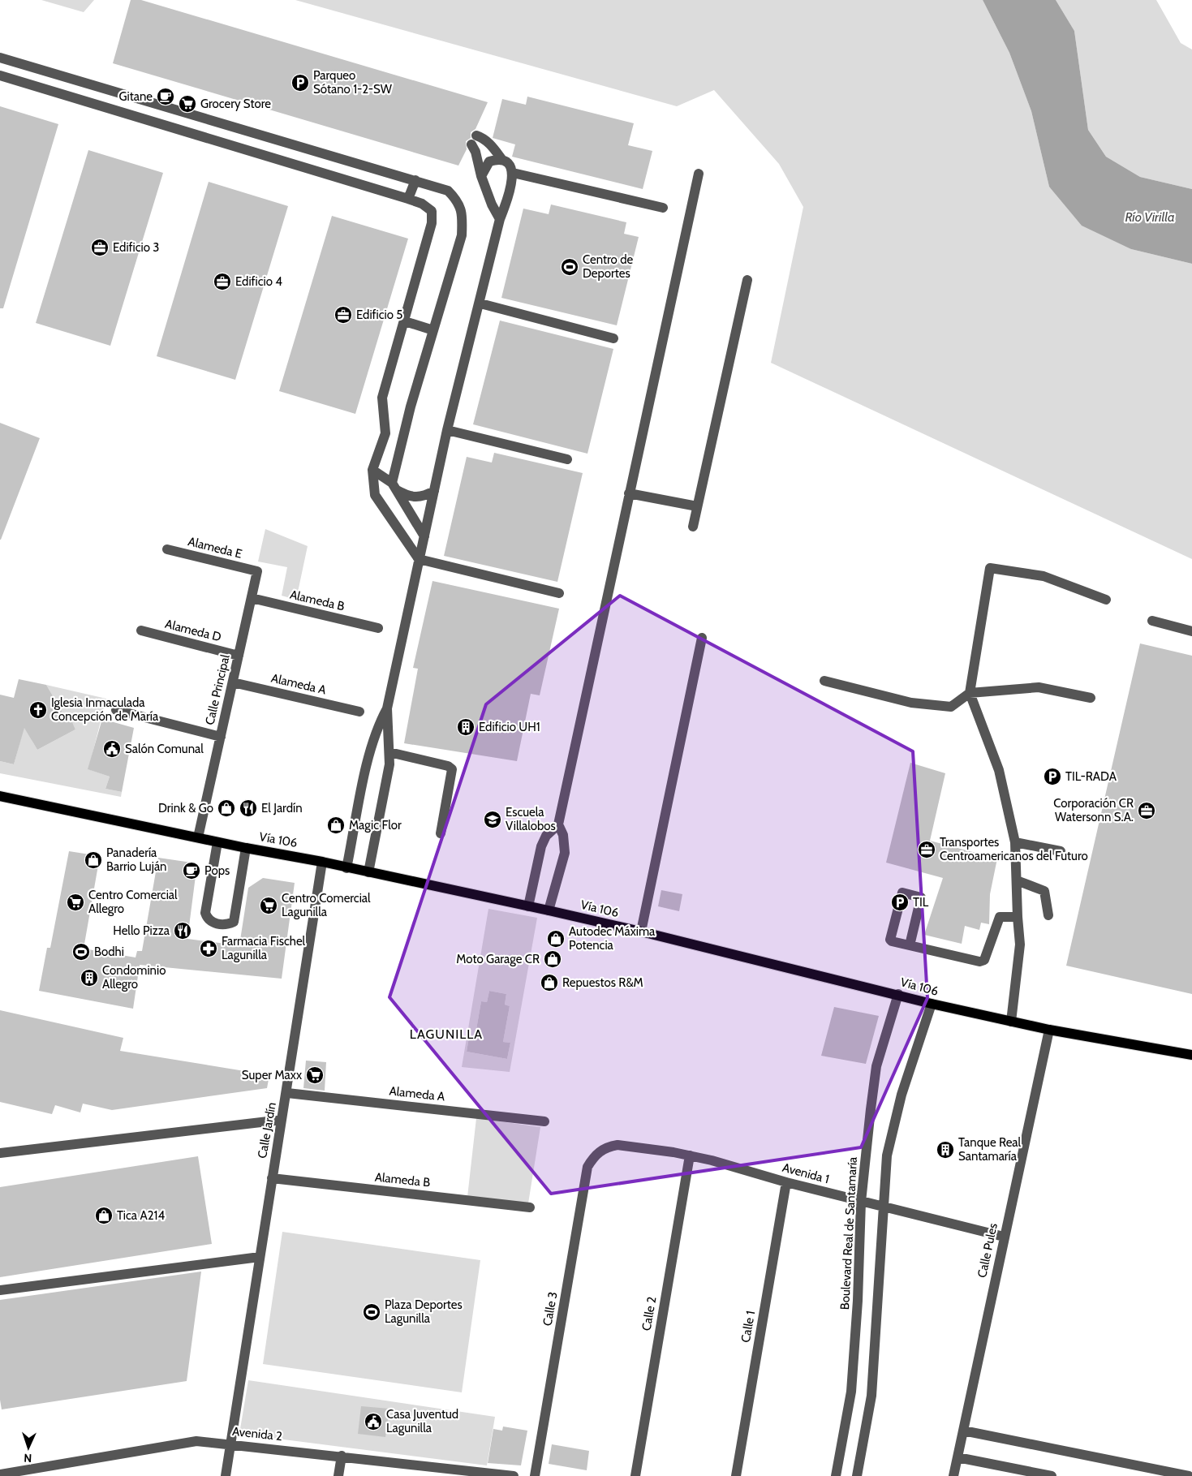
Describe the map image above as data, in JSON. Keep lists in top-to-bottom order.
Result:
{
  "streets": {
    "main road": ["Vía 106"],
    "street": [
      "Alameda E",
      "Alameda B",
      "Alameda D",
      "Alameda A",
      "Calle Principal",
      "Calle Jardín",
      "Avenida 1",
      "Boulevard Real de Santamaría",
      "Calle Pules",
      "Calle 3",
      "Calle 2",
      "Calle 1",
      "Avenida 2"
    ]
  },
  "crossings": [
    ["Alameda E", "Calle Principal"],
    ["Alameda B", "Calle Principal"],
    ["Alameda B", "Calle Jardín"],
    ["Alameda D", "Calle Principal"],
    ["Alameda A", "Calle Principal"],
    ["Alameda A", "Calle Jardín"],
    ["Calle Principal", "Vía 106"],
    ["Vía 106", "Calle Jardín"],
    ["Vía 106", "Boulevard Real de Santamaría"],
    ["Vía 106", "Calle Pules"],
    ["Calle Jardín", "Avenida 2"],
    ["Avenida 1", "Boulevard Real de Santamaría"],
    ["Avenida 1", "Calle Pules"],
    ["Avenida 1", "Calle 3"],
    ["Avenida 1", "Calle 2"],
    ["Avenida 1", "Calle 1"]
  ],
  "districts": ["LAGUNILLA"],
  "water": ["Río Virilla"],
  "places": {
    "parking": ["Parqueo Sótano 1-2-SW", "TIL-RADA", "TIL"],
    "cafe": ["Gitane", "Pops"],
    "supermarket": [
      "Grocery Store",
      "Centro Comercial Allegro",
      "Centro Comercial Lagunilla",
      "Super Maxx"
    ],
    "office": [
      "Edificio 3",
      "Edificio 4",
      "Edificio 5",
      "Corporación CR Watersonn S.A.",
      "Transportes Centroamericanos del Futuro"
    ],
    "sports": ["Centro de Deportes", "Bodhi", "Plaza Deportes Lagunilla"],
    "church": ["Iglesia Inmaculada Concepción de María"],
    "building": ["Edificio UH1", "Condominio Allegro", "Tanque Real Santamaría"],
    "public building": ["Salón Comunal", "Casa Juventud Lagunilla"],
    "shop": [
      "Drink & Go",
      "Magic Flor",
      "Panadería Barrio Luján",
      "Autodec Máxima Potencia",
      "Moto Garage CR",
      "Repuestos R&M",
      "Tica A214"
    ],
    "restaurant": ["El Jardín", "Hello Pizza"],
    "school or university": ["Escuela Villalobos"],
    "pharmacy": ["Farmacia Fischel Lagunilla"]
  },
  "north": "bottom"
}
